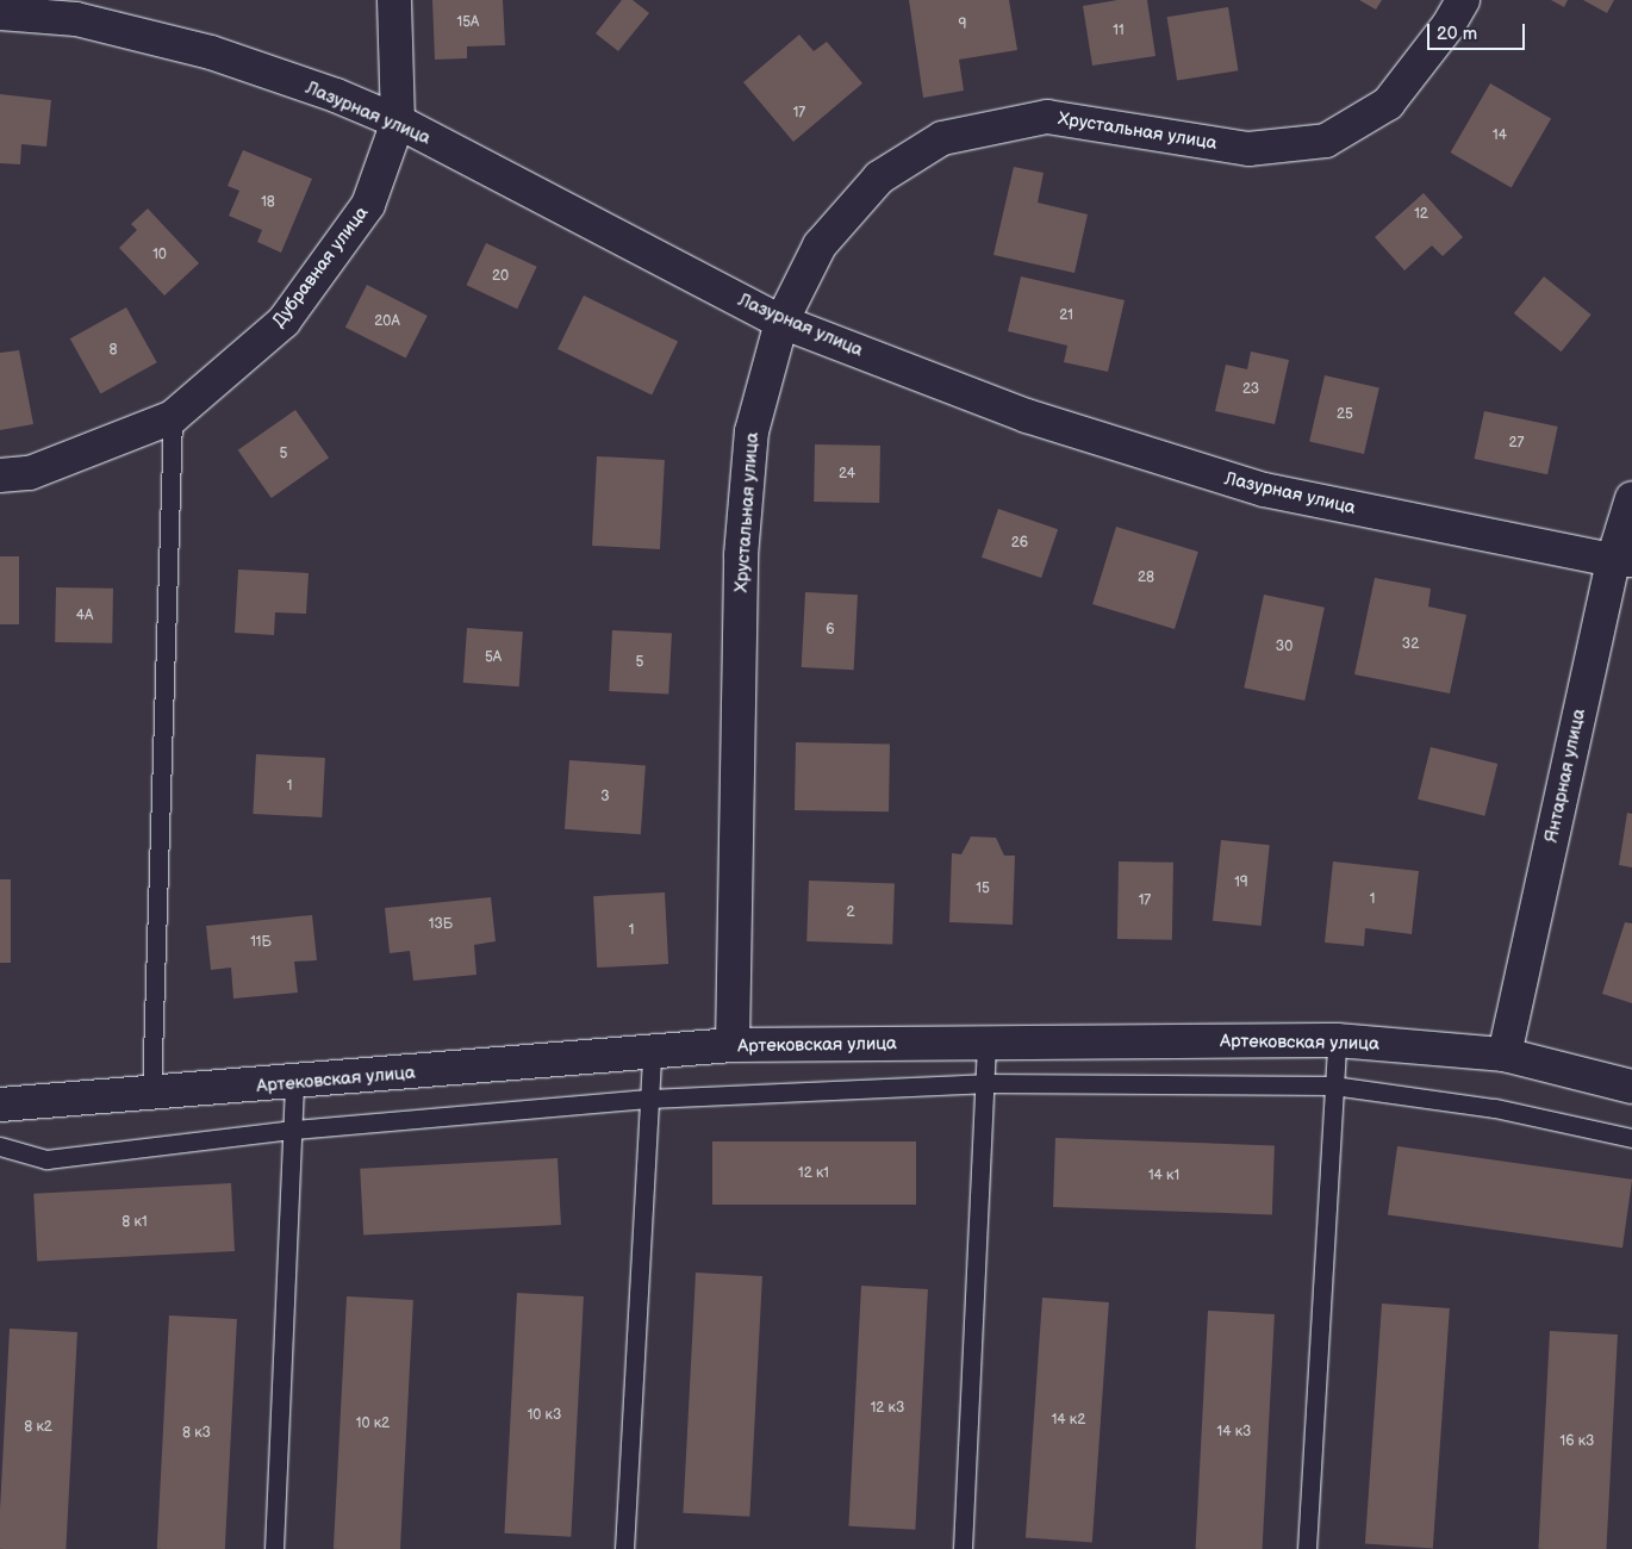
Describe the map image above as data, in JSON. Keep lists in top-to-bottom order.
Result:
{
  "streets": {
    "street": [
      "Лазурная улица",
      "Хрустальная улица",
      "Дубравная улица",
      "Янтарная улица",
      "Артековская улица"
    ]
  },
  "crossings": [
    ["Лазурная улица", "Хрустальная улица"],
    ["Лазурная улица", "Дубравная улица"],
    ["Лазурная улица", "Янтарная улица"],
    ["Хрустальная улица", "Артековская улица"],
    ["Янтарная улица", "Артековская улица"]
  ],
  "house_numbers": [
    "15А",
    "9",
    "11",
    "17",
    "14",
    "18",
    "12",
    "10",
    "20",
    "21",
    "20А",
    "8",
    "23",
    "25",
    "27",
    "5",
    "24",
    "26",
    "28",
    "4А",
    "6",
    "32",
    "30",
    "5А",
    "5",
    "1",
    "3",
    "19",
    "15",
    "1",
    "17",
    "2",
    "13Б",
    "1",
    "11Б",
    "12 к1",
    "14 к1",
    "8 к1",
    "12 к3",
    "10 к3",
    "14 к2",
    "10 к2",
    "8 к2",
    "14 к3",
    "8 к3",
    "16 к3"
  ],
  "scale_bar": "20 m"
}
